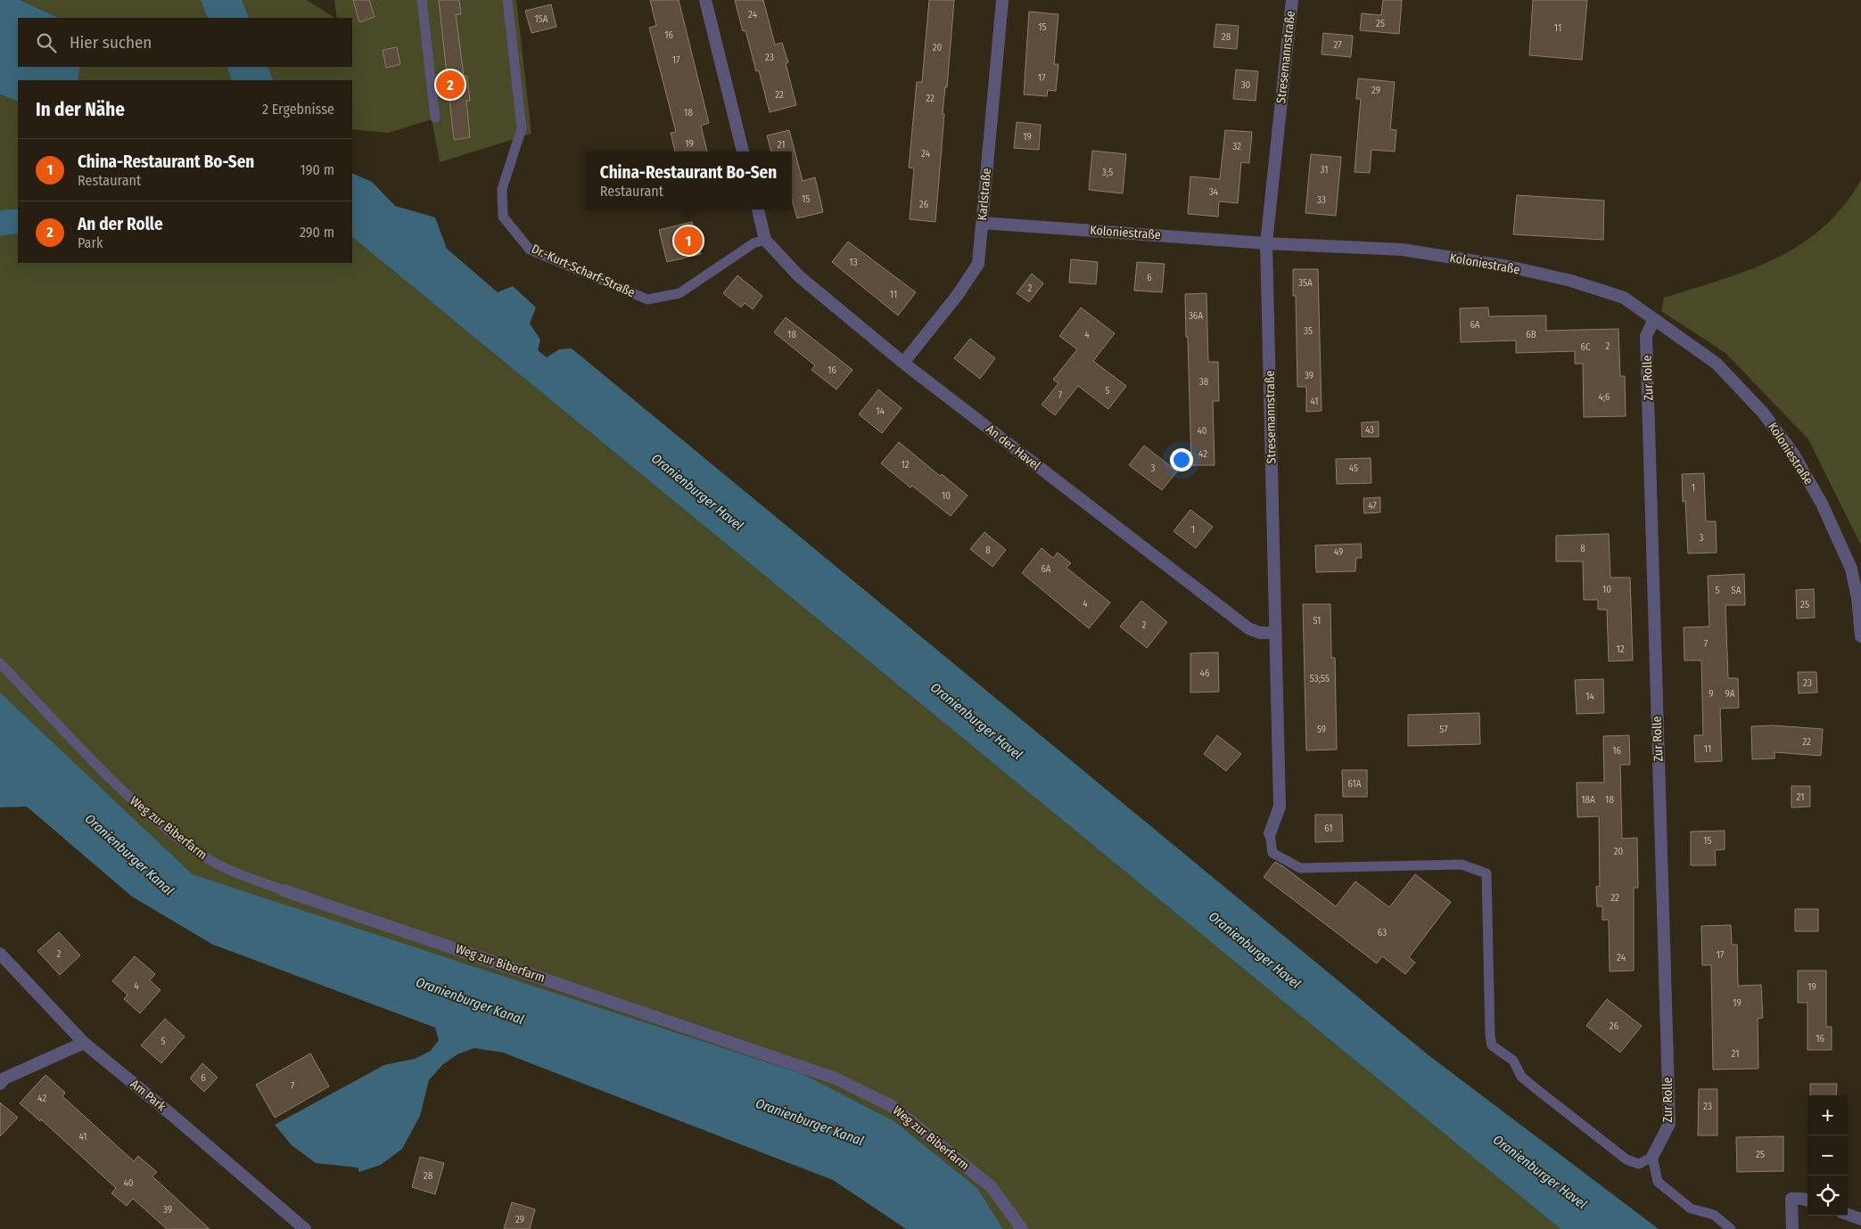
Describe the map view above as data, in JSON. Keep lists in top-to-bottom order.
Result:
{
  "streets": {
    "street": [
      "Stresemannstraße",
      "Karlstraße",
      "Koloniestraße",
      "Zur Rolle",
      "An der Havel",
      "Weg zur Biberfarm",
      "Am Park"
    ],
    "lane": ["Dr.-Kurt-Scharf-Straße"]
  },
  "crossings": [
    ["Stresemannstraße", "Koloniestraße"],
    ["Stresemannstraße", "An der Havel"],
    ["Karlstraße", "Koloniestraße"],
    ["Karlstraße", "An der Havel"],
    ["Koloniestraße", "Zur Rolle"],
    ["Dr.-Kurt-Scharf-Straße", "An der Havel"]
  ],
  "water": ["Oranienburger Havel", "Oranienburger Kanal"],
  "house_numbers": [
    "24",
    "15A",
    "25",
    "15",
    "11",
    "16",
    "28",
    "27",
    "20",
    "23",
    "17",
    "17",
    "30",
    "29",
    "22",
    "22",
    "18",
    "19",
    "19",
    "21",
    "32",
    "24",
    "31",
    "3;5",
    "34",
    "15",
    "33",
    "26",
    "13",
    "6",
    "35A",
    "2",
    "11",
    "36A",
    "6A",
    "35",
    "18",
    "4",
    "6B",
    "2",
    "6C",
    "16",
    "39",
    "38",
    "5",
    "7",
    "4;6",
    "41",
    "14",
    "43",
    "40",
    "42",
    "12",
    "3",
    "45",
    "1",
    "10",
    "47",
    "1",
    "3",
    "8",
    "8",
    "49",
    "6A",
    "10",
    "5",
    "5A",
    "4",
    "25",
    "51",
    "2",
    "7",
    "12",
    "46",
    "53;55",
    "23",
    "9",
    "9A",
    "14",
    "59",
    "57",
    "22",
    "11",
    "16",
    "61A",
    "21",
    "18A",
    "18",
    "61",
    "15",
    "20",
    "22",
    "63",
    "2",
    "17",
    "24",
    "4",
    "19",
    "19",
    "26",
    "16",
    "5",
    "21",
    "6",
    "7",
    "42",
    "23",
    "41",
    "25",
    "28",
    "40",
    "39",
    "29"
  ],
  "page": {
    "search": "Hier suchen",
    "pins": ["2", "1"],
    "heading": ["In der Nähe", "2 Ergebnisse"],
    "list": [
      {
        "mark": "1",
        "name": "China-Restaurant Bo-Sen",
        "note": "Restaurant",
        "value": "190 m"
      },
      {
        "mark": "2",
        "name": "An der Rolle",
        "note": "Park",
        "value": "290 m"
      }
    ],
    "popup": ["China-Restaurant Bo-Sen", "Restaurant"],
    "map_buttons": ["+", "−"]
  }
}
